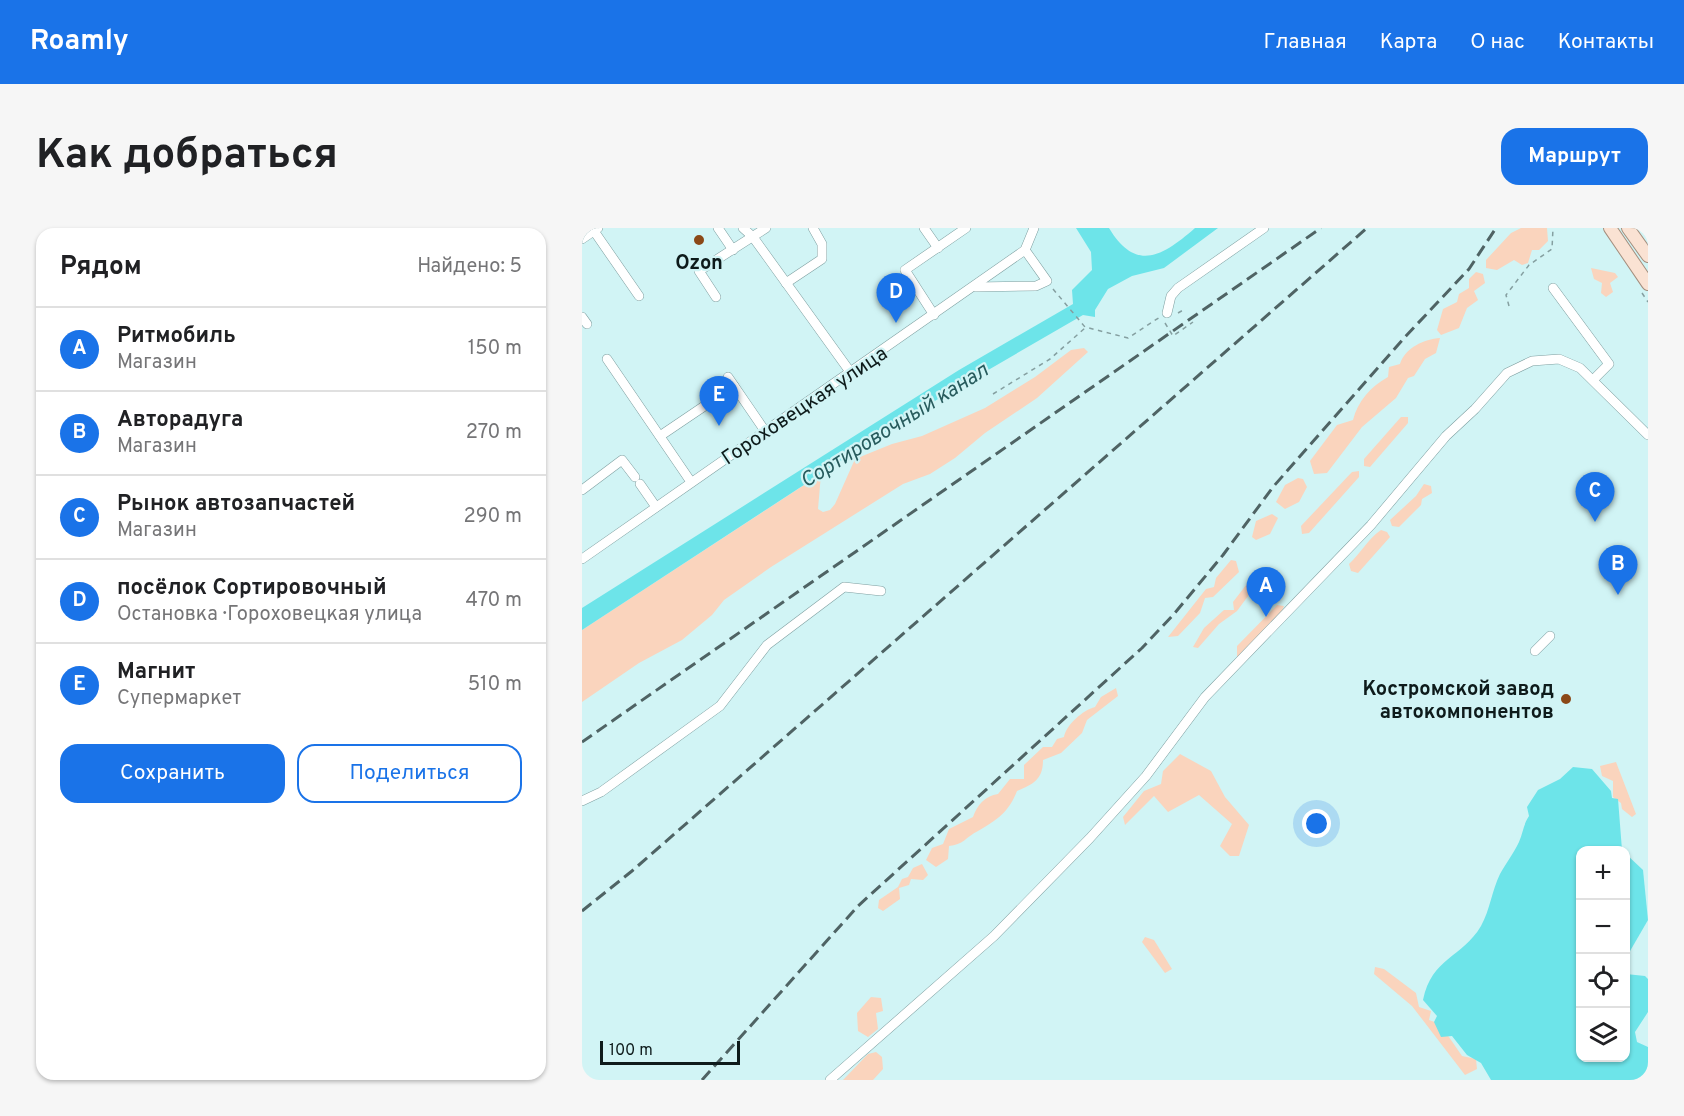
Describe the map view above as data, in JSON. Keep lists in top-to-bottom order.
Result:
{
  "streets": {
    "street": ["Гороховецкая улица"]
  },
  "water": ["Сортировочный канал"],
  "places": ["Ozon", "Костромской завод автокомпонентов"],
  "scale_bar": "100 m",
  "page": {
    "header": "Roamly",
    "nav": [
      "Главная",
      "Карта",
      "О нас",
      "Контакты"
    ],
    "buttons": [
      "Маршрут",
      ["Сохранить", "Поделиться"]
    ],
    "title": "Как добраться",
    "heading": ["Рядом", "Найдено: 5"],
    "pins": [
      "D",
      "E",
      "C",
      "B",
      "A"
    ],
    "list": [
      {
        "mark": "A",
        "name": "Ритмобиль",
        "note": "Магазин",
        "value": "150 m"
      },
      {
        "mark": "B",
        "name": "Авторадуга",
        "note": "Магазин",
        "value": "270 m"
      },
      {
        "mark": "C",
        "name": "Рынок автозапчастей",
        "note": "Магазин",
        "value": "290 m"
      },
      {
        "mark": "D",
        "name": "посёлок Сортировочный",
        "note": "Остановка · Гороховецкая улица",
        "value": "470 m"
      },
      {
        "mark": "E",
        "name": "Магнит",
        "note": "Супермаркет",
        "value": "510 m"
      }
    ],
    "map_buttons": ["+", "−"],
    "scale": "100 m"
  }
}
